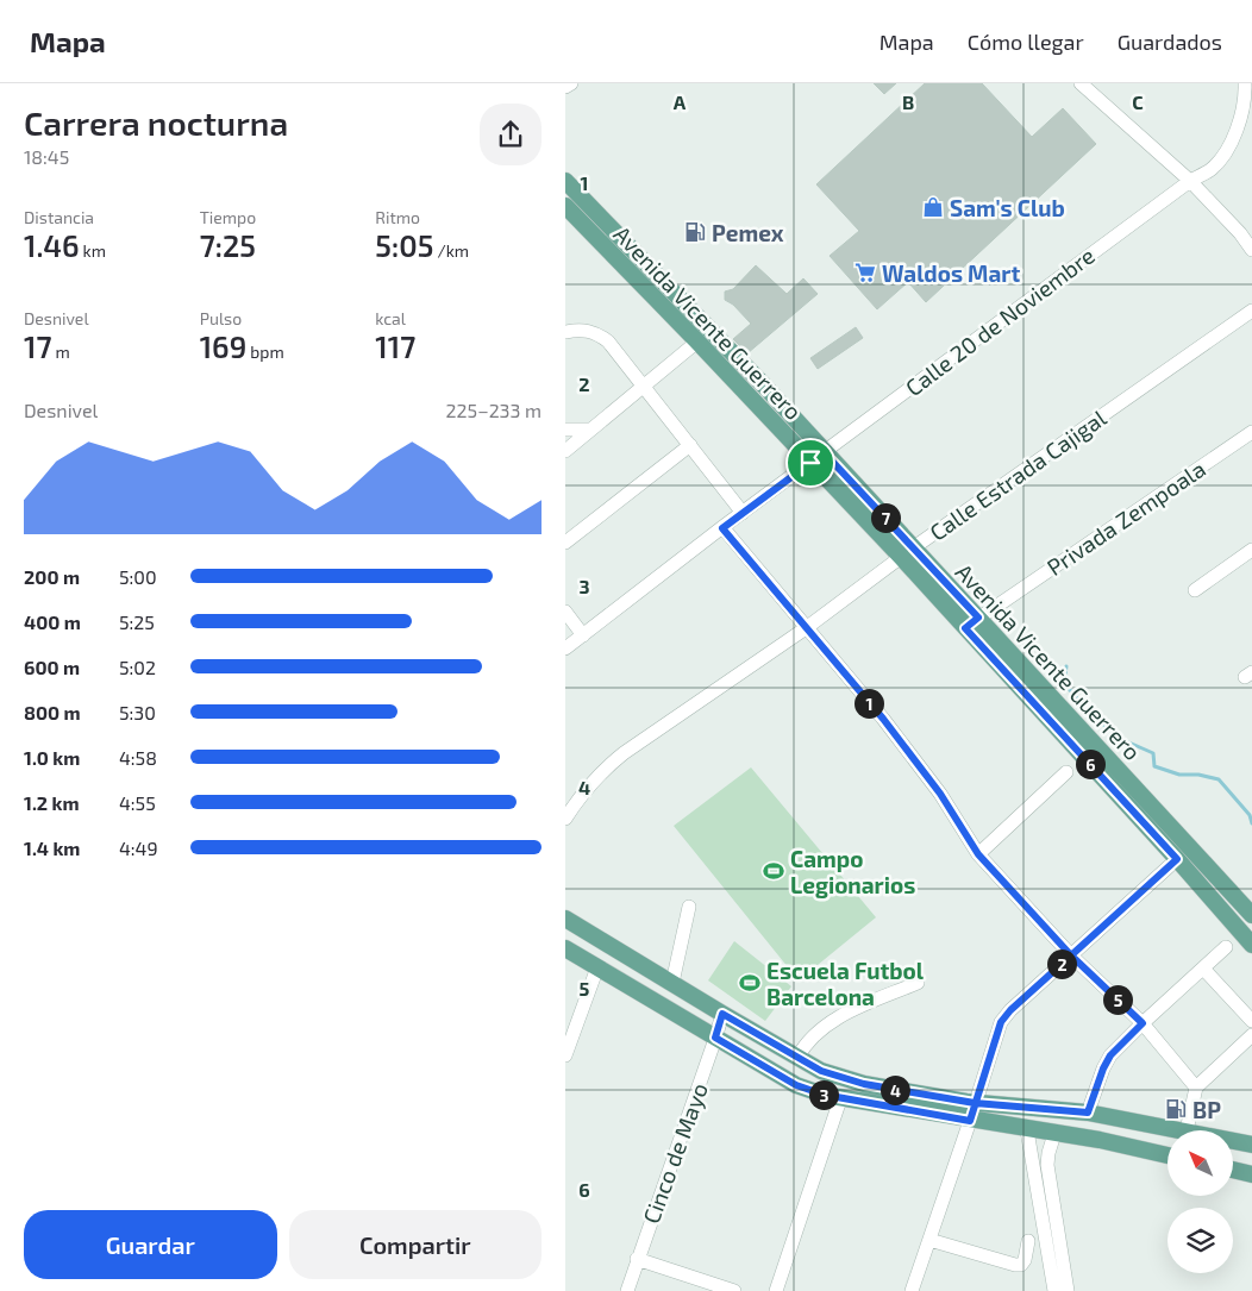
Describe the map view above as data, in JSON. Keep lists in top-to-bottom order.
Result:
{
  "streets": {
    "main road": ["Avenida Vicente Guerrero"],
    "street": [
      "Calle 20 de Noviembre",
      "Calle Estrada Cajigal",
      "Privada Zempoala",
      "Cinco de Mayo"
    ]
  },
  "crossings": [
    ["Calle 20 de Noviembre", "Avenida Vicente Guerrero"],
    ["Avenida Vicente Guerrero", "Calle Estrada Cajigal"],
    ["Avenida Vicente Guerrero", "Privada Zempoala"]
  ],
  "places": {
    "shop": ["Sam's Club"],
    "fuel station": ["Pemex", "BP"],
    "supermarket": ["Waldos Mart"],
    "sports": ["Campo Legionarios", "Escuela Futbol Barcelona"]
  },
  "north": "top left",
  "page": {
    "header": "Mapa",
    "nav": ["Mapa", "Cómo llegar", "Guardados"],
    "heading": ["Carrera nocturna", "18:45"],
    "stats": [
      ["Distancia", "1.46 km"],
      ["Tiempo", "7:25"],
      ["Ritmo", "5:05 /km"],
      ["Desnivel", "17 m"],
      ["Pulso", "169 bpm"],
      ["kcal", "117"]
    ],
    "chart": ["Desnivel", "225–233 m"],
    "pins": [
      "7",
      "1",
      "6",
      "2",
      "5",
      "4",
      "3"
    ],
    "list": [
      {
        "name": "200 m",
        "note": "5:00"
      },
      {
        "name": "400 m",
        "note": "5:25"
      },
      {
        "name": "600 m",
        "note": "5:02"
      },
      {
        "name": "800 m",
        "note": "5:30"
      },
      {
        "name": "1.0 km",
        "note": "4:58"
      },
      {
        "name": "1.2 km",
        "note": "4:55"
      },
      {
        "name": "1.4 km",
        "note": "4:49"
      }
    ],
    "buttons": ["Guardar", "Compartir"]
  },
  "grid": {
    "columns": ["A", "B", "C"],
    "rows": [
      "1",
      "2",
      "3",
      "4",
      "5",
      "6"
    ]
  }
}
